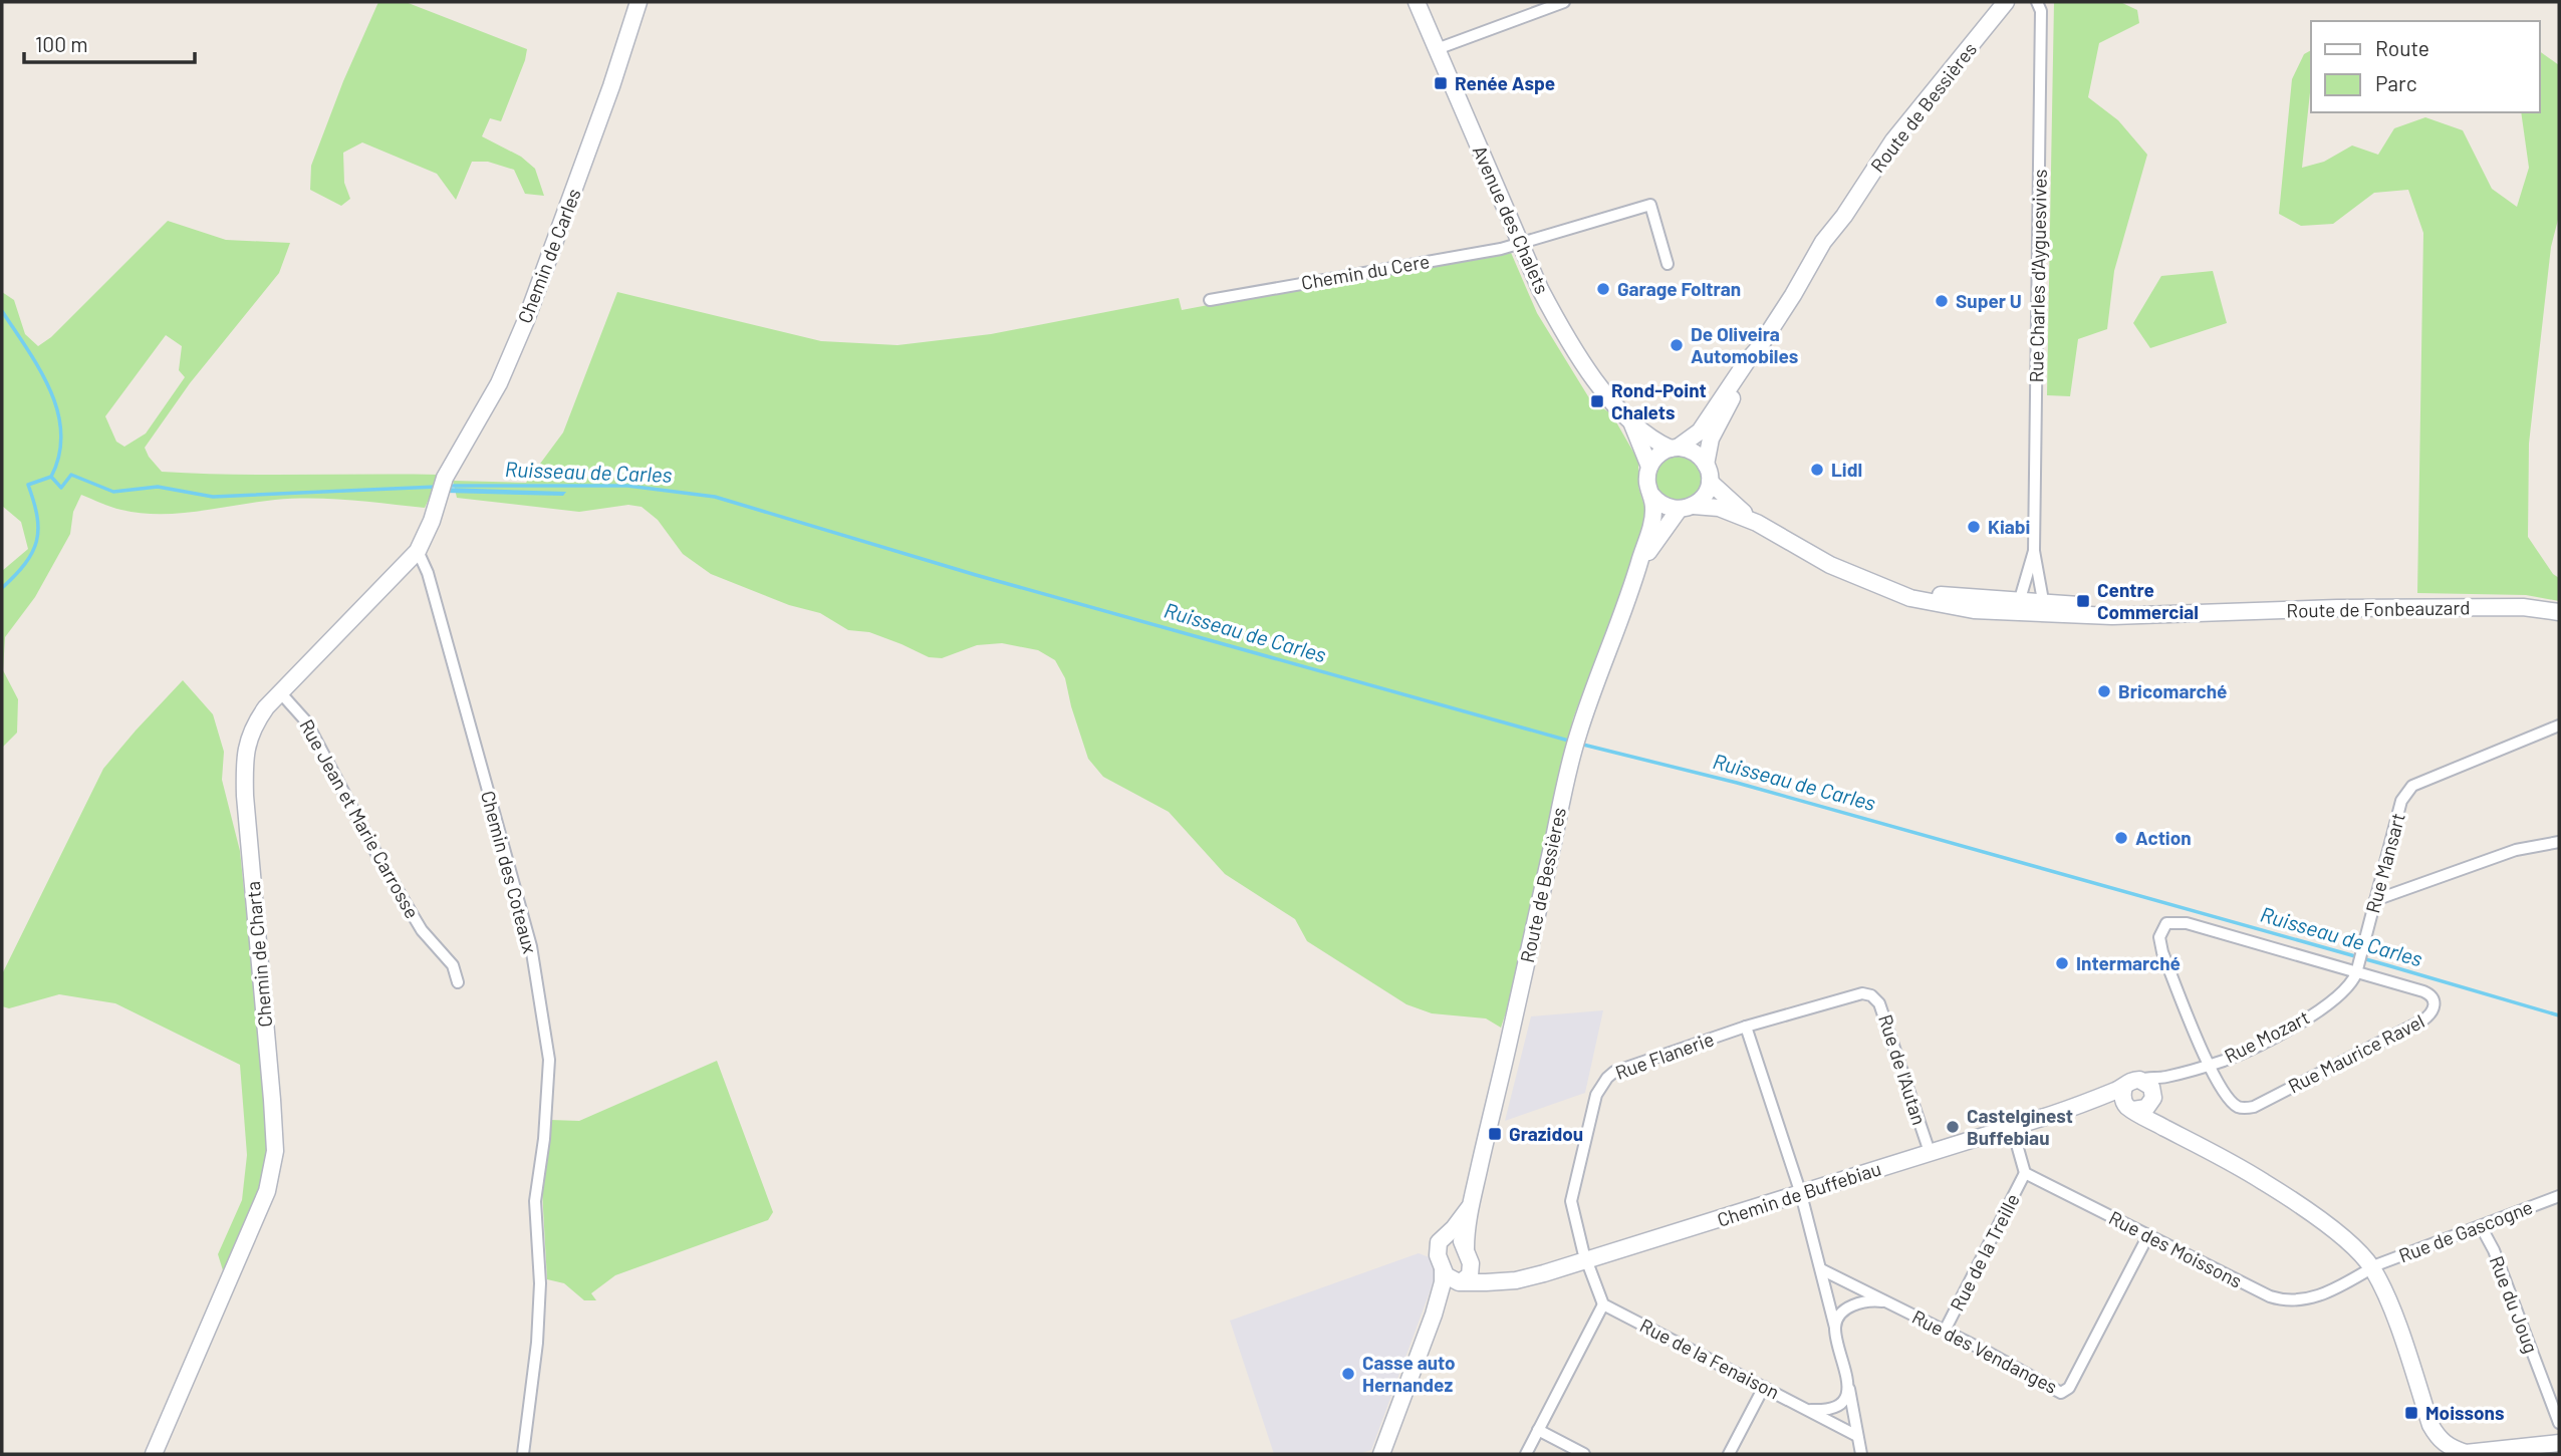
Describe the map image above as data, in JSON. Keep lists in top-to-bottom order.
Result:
{
  "streets": {
    "street": [
      "Route de Bessières",
      "Avenue des Chalets",
      "Chemin de Carles",
      "Chemin du Cere",
      "Rue Charles d'Ayguesvives",
      "Route de Fonbeauzard",
      "Rue Jean et Marie Carrosse",
      "Rue Mansart",
      "Chemin des Coteaux",
      "Chemin de Charta",
      "Rue Mozart",
      "Rue Maurice Ravel",
      "Rue Flanerie",
      "Rue de l'Autan",
      "Chemin de Buffebiau",
      "Rue de Gascogne",
      "Rue des Moissons",
      "Rue de la Treille",
      "Rue du Joug",
      "Rue des Vendanges",
      "Rue de la Fenaison"
    ]
  },
  "crossings": [
    ["Route de Bessières", "Avenue des Chalets"],
    ["Route de Bessières", "Chemin de Buffebiau"],
    ["Avenue des Chalets", "Chemin du Cere"],
    ["Chemin de Carles", "Chemin de Charta"],
    ["Rue Charles d'Ayguesvives", "Route de Fonbeauzard"],
    ["Rue Jean et Marie Carrosse", "Chemin de Charta"],
    ["Rue Mansart", "Rue Mozart"],
    ["Rue Mansart", "Rue Maurice Ravel"],
    ["Chemin des Coteaux", "Chemin de Charta"],
    ["Rue Mozart", "Rue Maurice Ravel"],
    ["Rue Mozart", "Chemin de Buffebiau"],
    ["Rue Flanerie", "Rue de l'Autan"],
    ["Rue Flanerie", "Chemin de Buffebiau"],
    ["Rue de l'Autan", "Chemin de Buffebiau"],
    ["Chemin de Buffebiau", "Rue de Gascogne"],
    ["Chemin de Buffebiau", "Rue des Moissons"],
    ["Rue de Gascogne", "Rue des Moissons"],
    ["Rue de Gascogne", "Rue du Joug"],
    ["Rue des Moissons", "Rue de la Treille"],
    ["Rue des Moissons", "Rue des Vendanges"],
    ["Rue de la Treille", "Rue des Vendanges"]
  ],
  "water": ["Ruisseau de Carles"],
  "places": {
    "transit": [
      "Renée Aspe",
      "Rond-Point Chalets",
      "Centre Commercial",
      "Grazidou",
      "Moissons"
    ],
    "other": [
      "Garage Foltran",
      "Super U",
      "De Oliveira Automobiles",
      "Lidl",
      "Kiabi",
      "Bricomarché",
      "Action",
      "Intermarché",
      "Castelginest Buffebiau",
      "Casse auto Hernandez"
    ]
  },
  "legend": ["Route", "Parc"],
  "scale_bar": "100 m"
}
